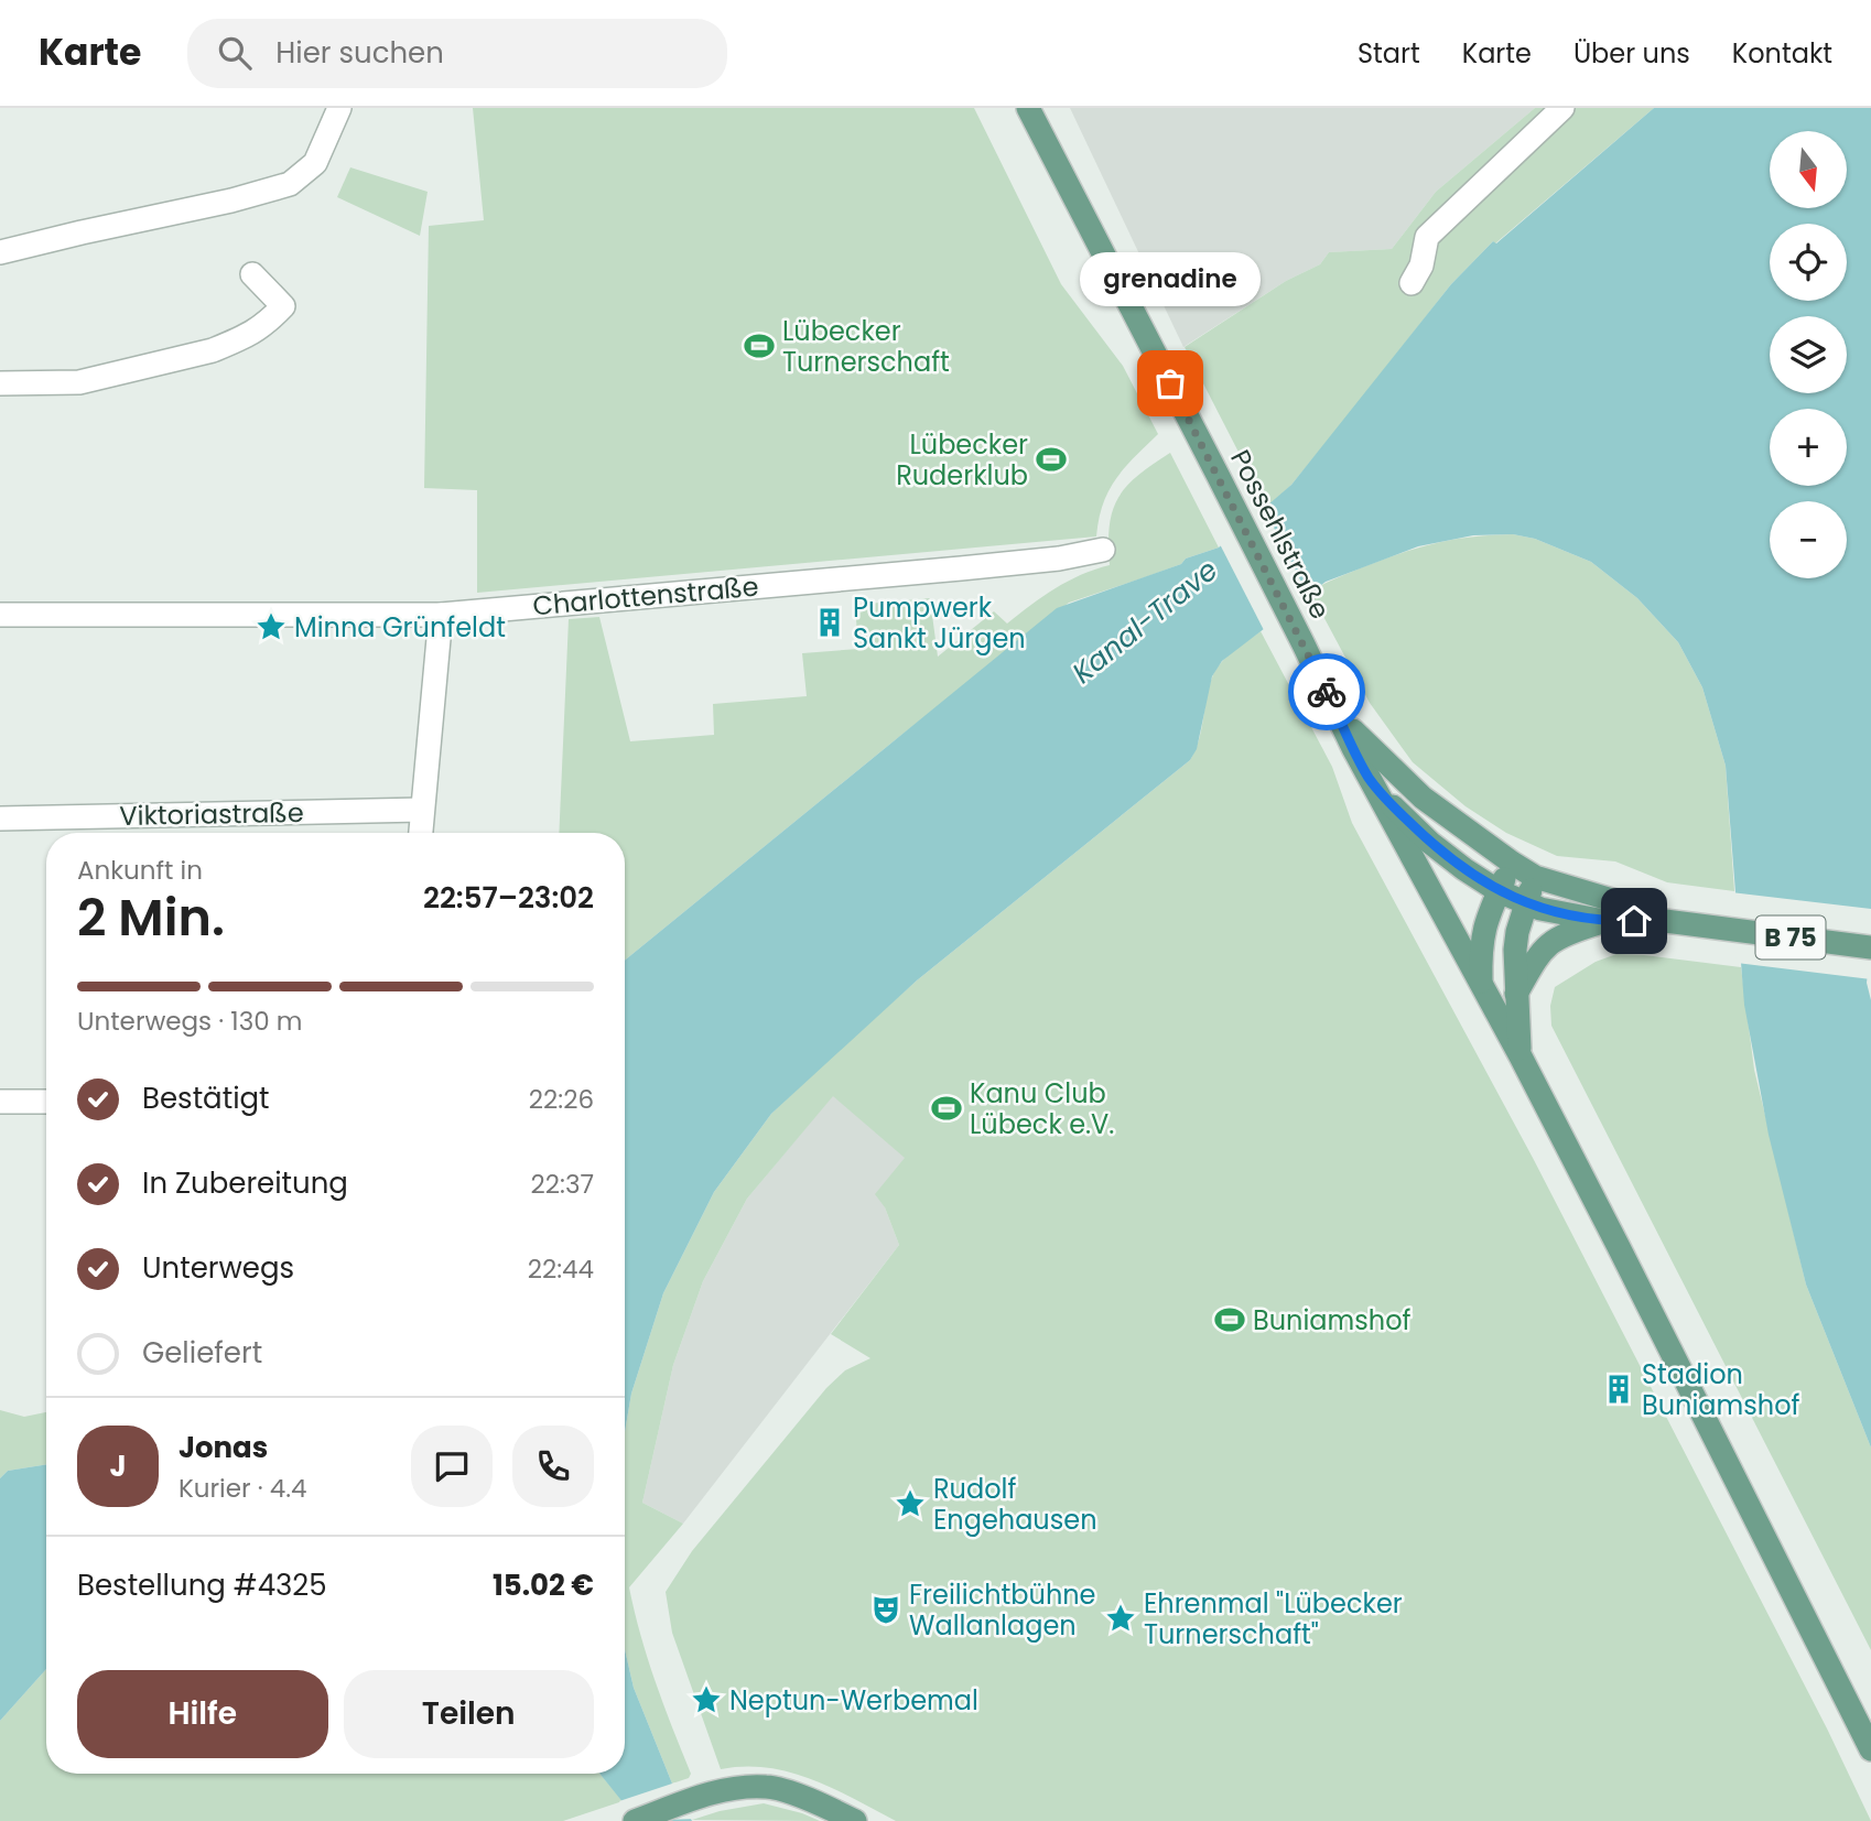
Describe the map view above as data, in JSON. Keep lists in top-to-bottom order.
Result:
{
  "streets": {
    "main road": ["Possehlstraße", "B 75"],
    "street": ["Charlottenstraße", "Viktoriastraße"]
  },
  "crossings": [
    ["Possehlstraße", "B 75"]
  ],
  "water": ["Kanal-Trave"],
  "places": {
    "sports": [
      "Lübecker Turnerschaft",
      "Lübecker Ruderklub",
      "Kanu Club Lübeck e.V.",
      "Buniamshof"
    ],
    "other": ["grenadine"],
    "building": ["Pumpwerk Sankt Jürgen", "Stadion Buniamshof"],
    "place": [
      "Minna Grünfeldt",
      "Rudolf Engehausen",
      "Ehrenmal \"Lübecker Turnerschaft\"",
      "Neptun-Werbemal"
    ],
    "theatre": ["Freilichtbühne Wallanlagen"]
  },
  "north": "bottom",
  "page": {
    "header": "Karte",
    "search": "Hier suchen",
    "nav": [
      "Start",
      "Karte",
      "Über uns",
      "Kontakt"
    ],
    "map_buttons": ["+", "−"],
    "bubble": "grenadine",
    "heading": ["2 Min.", "Ankunft in", "22:57–23:02"],
    "panel": [
      "Jonas",
      "Kurier · 4.4",
      "Bestellung #4325",
      "15.02 €"
    ],
    "bar": "Unterwegs · 130 m",
    "list": [
      ["Bestätigt", "22:26"],
      ["In Zubereitung", "22:37"],
      ["Unterwegs", "22:44"],
      "Geliefert"
    ],
    "round": "J",
    "buttons": ["Hilfe", "Teilen"]
  }
}
